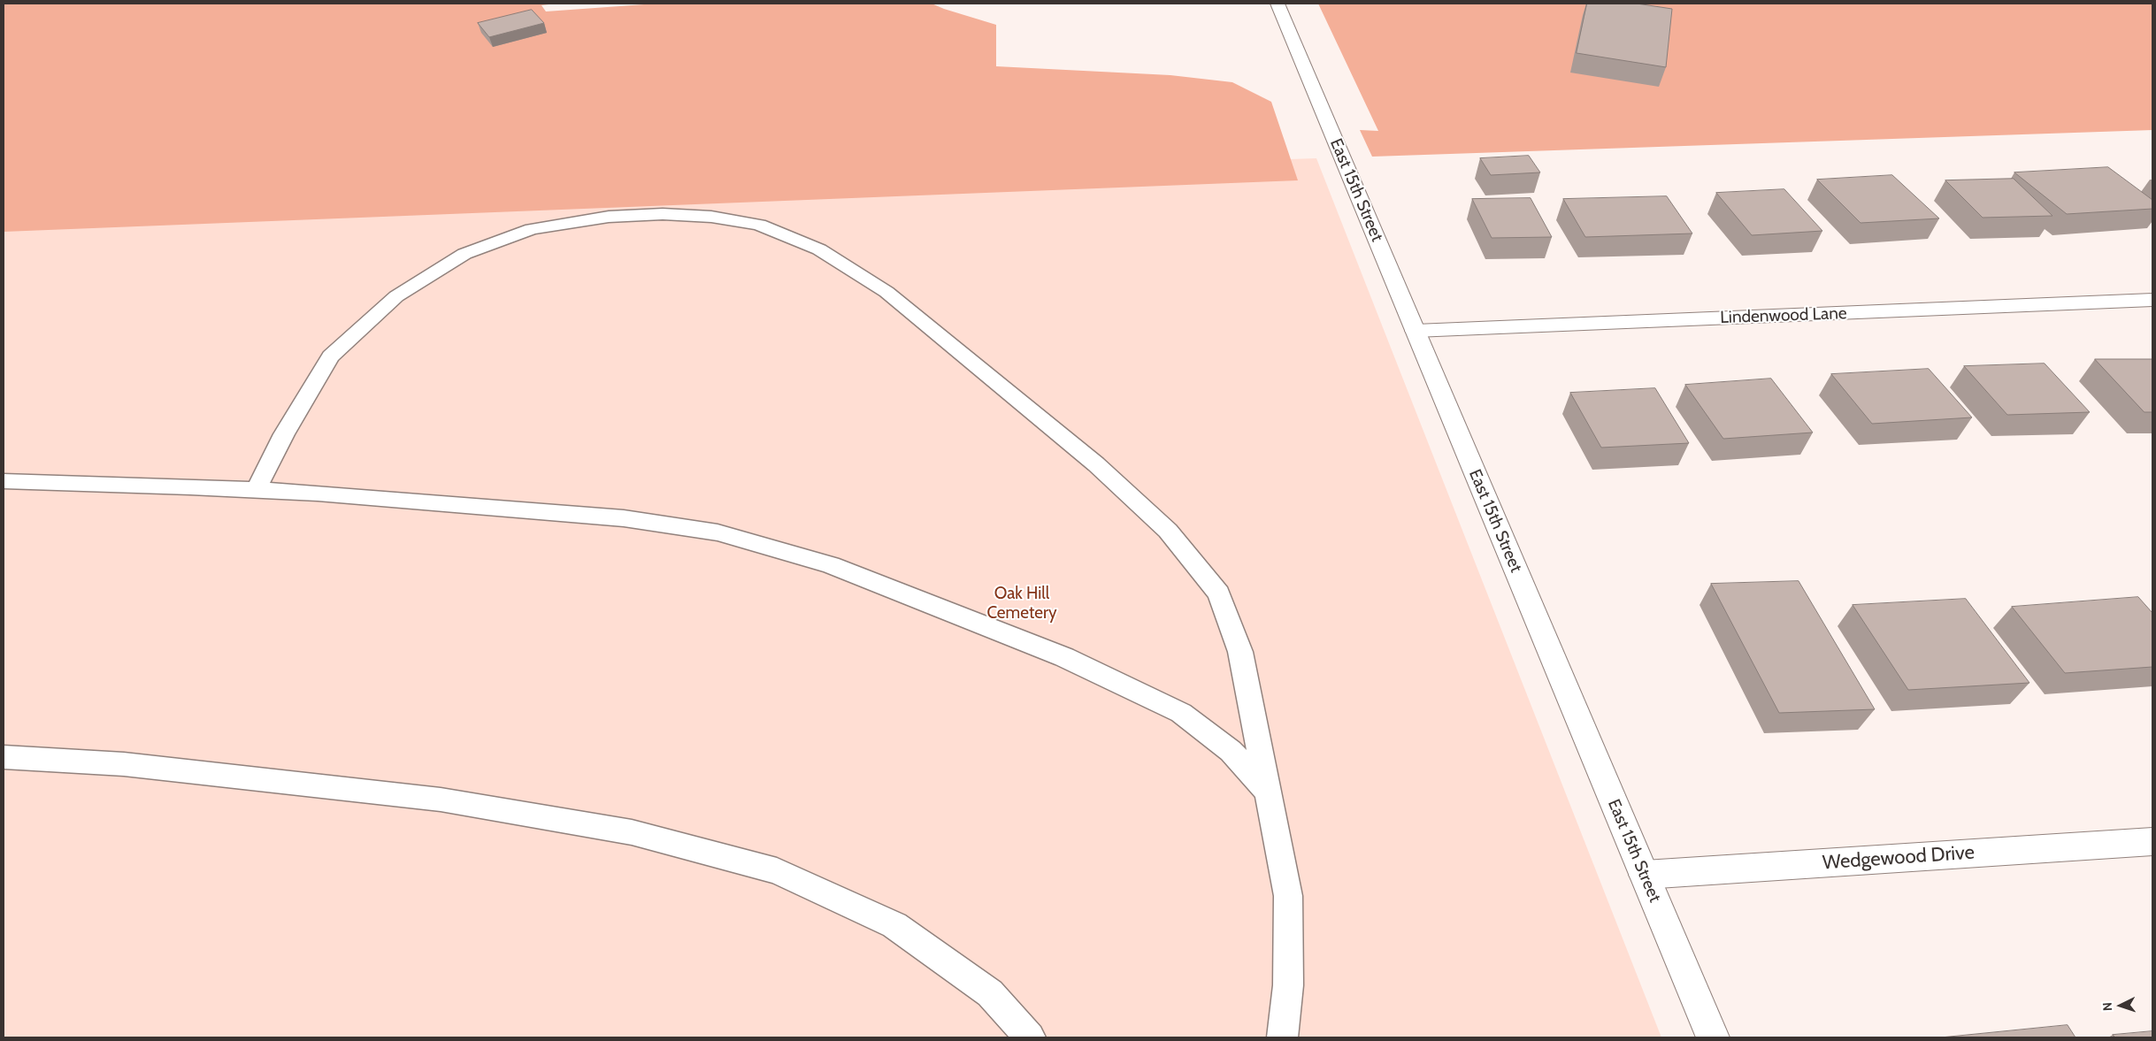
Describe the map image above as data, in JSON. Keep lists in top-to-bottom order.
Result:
{
  "streets": {
    "main road": ["East 15th Street", "Lindenwood Lane", "Wedgewood Drive"]
  },
  "crossings": [
    ["East 15th Street", "Lindenwood Lane"],
    ["East 15th Street", "Wedgewood Drive"]
  ],
  "parks": ["Oak Hill Cemetery"],
  "north": "left"
}
